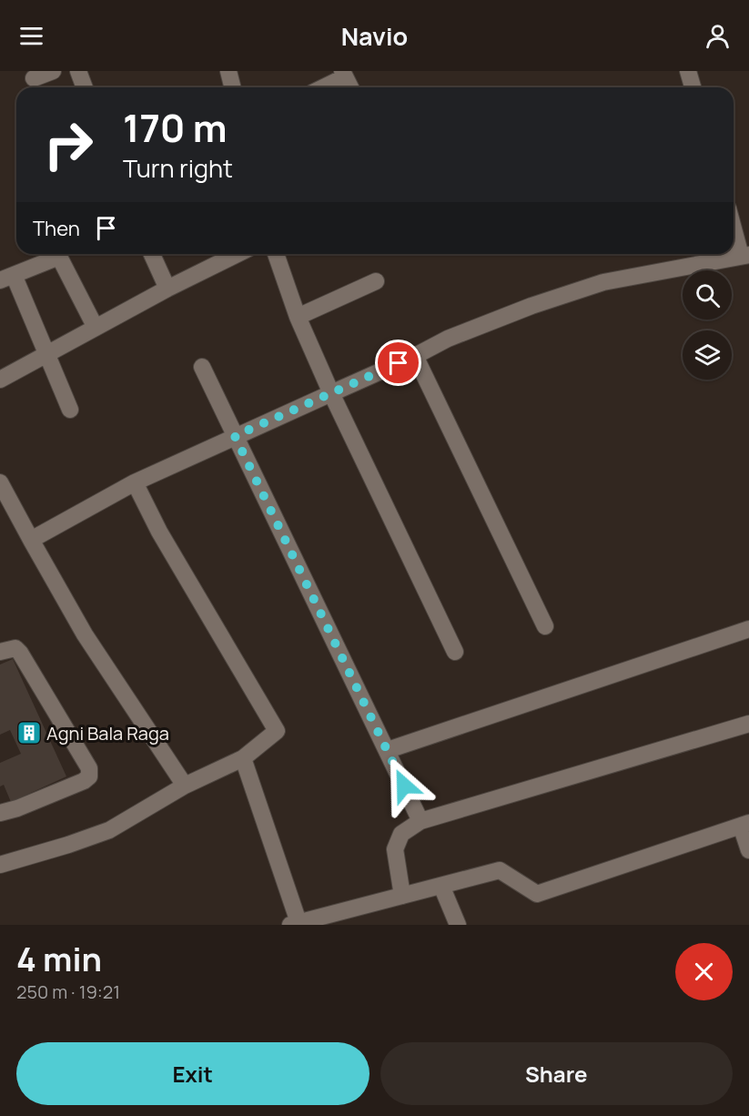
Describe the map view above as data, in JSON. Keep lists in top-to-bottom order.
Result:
{
  "places": {
    "building": ["Agni Bala Raga"]
  },
  "page": {
    "header": "Navio",
    "turn": ["170 m", "Turn right"],
    "then": "Then",
    "heading": ["4 min", "250 m · 19:21"],
    "buttons": ["Exit", "Share"]
  }
}
